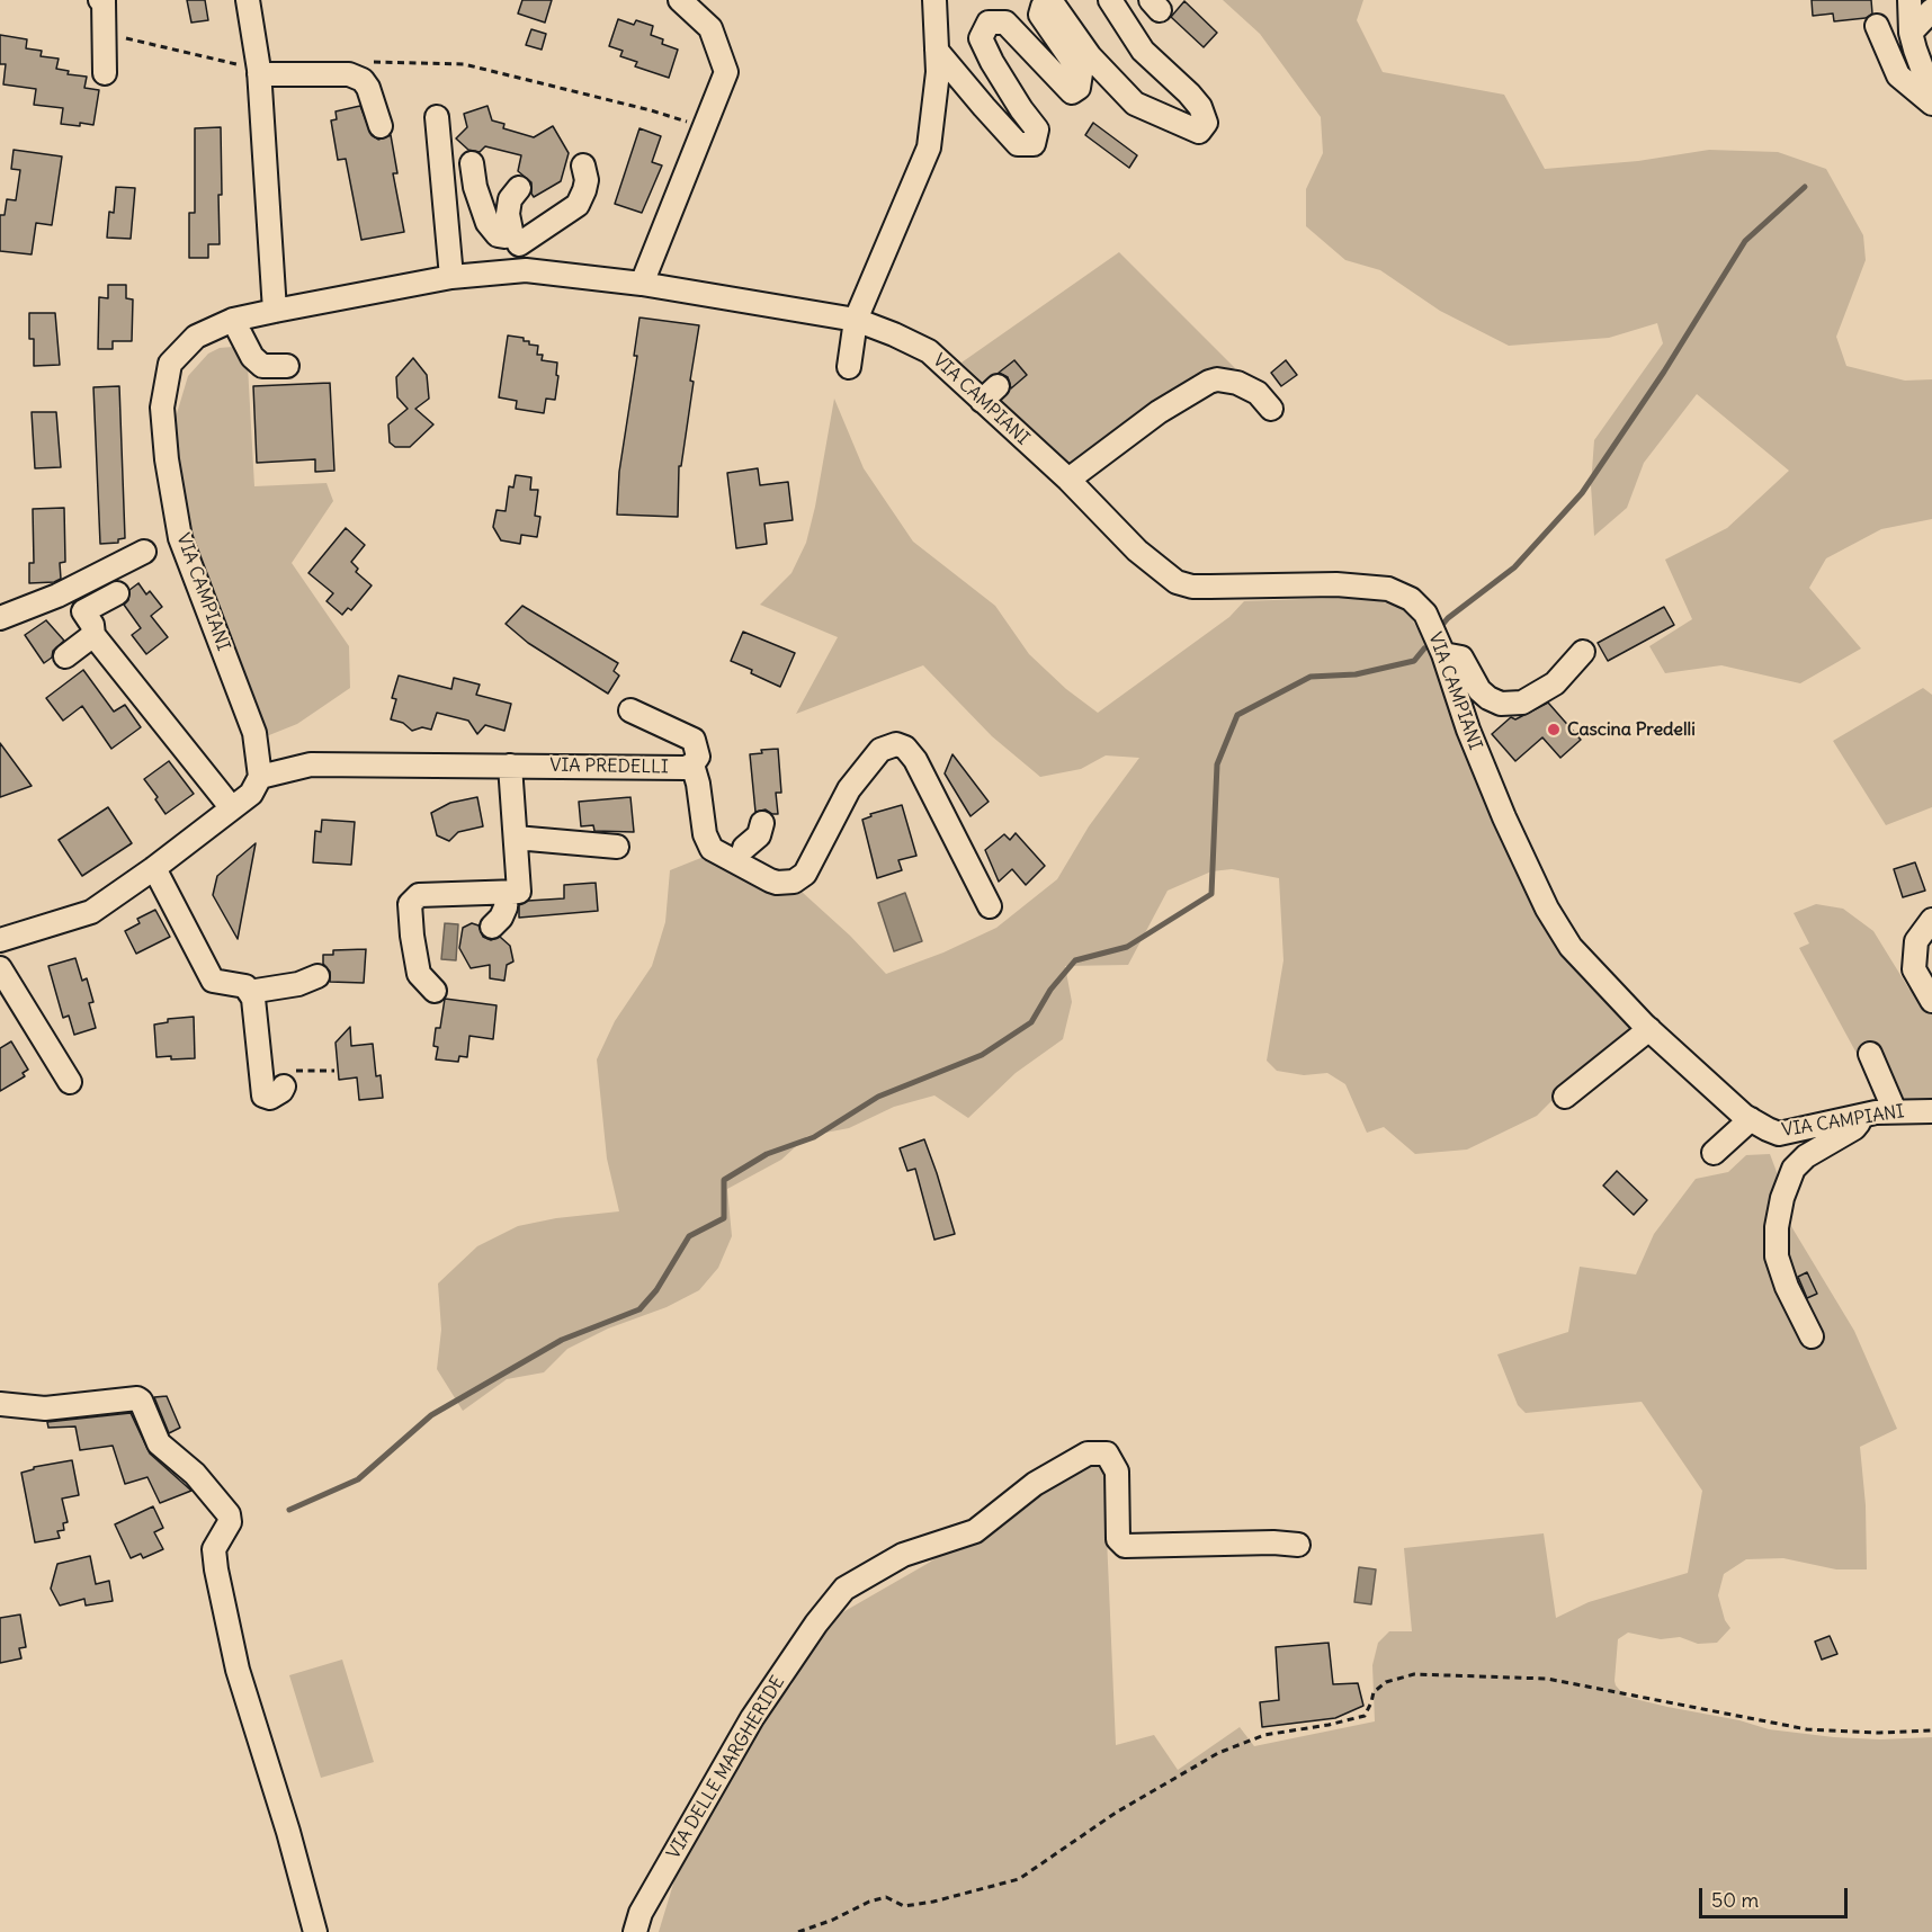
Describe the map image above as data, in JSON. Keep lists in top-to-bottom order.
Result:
{
  "streets": {
    "street": ["VIA CAMPIANI", "VIA PREDELLI", "VIA DELLE MARGHERIDE"]
  },
  "crossings": [
    ["VIA CAMPIANI", "VIA PREDELLI"]
  ],
  "places": ["Cascina Predelli"],
  "scale_bar": "50 m"
}
